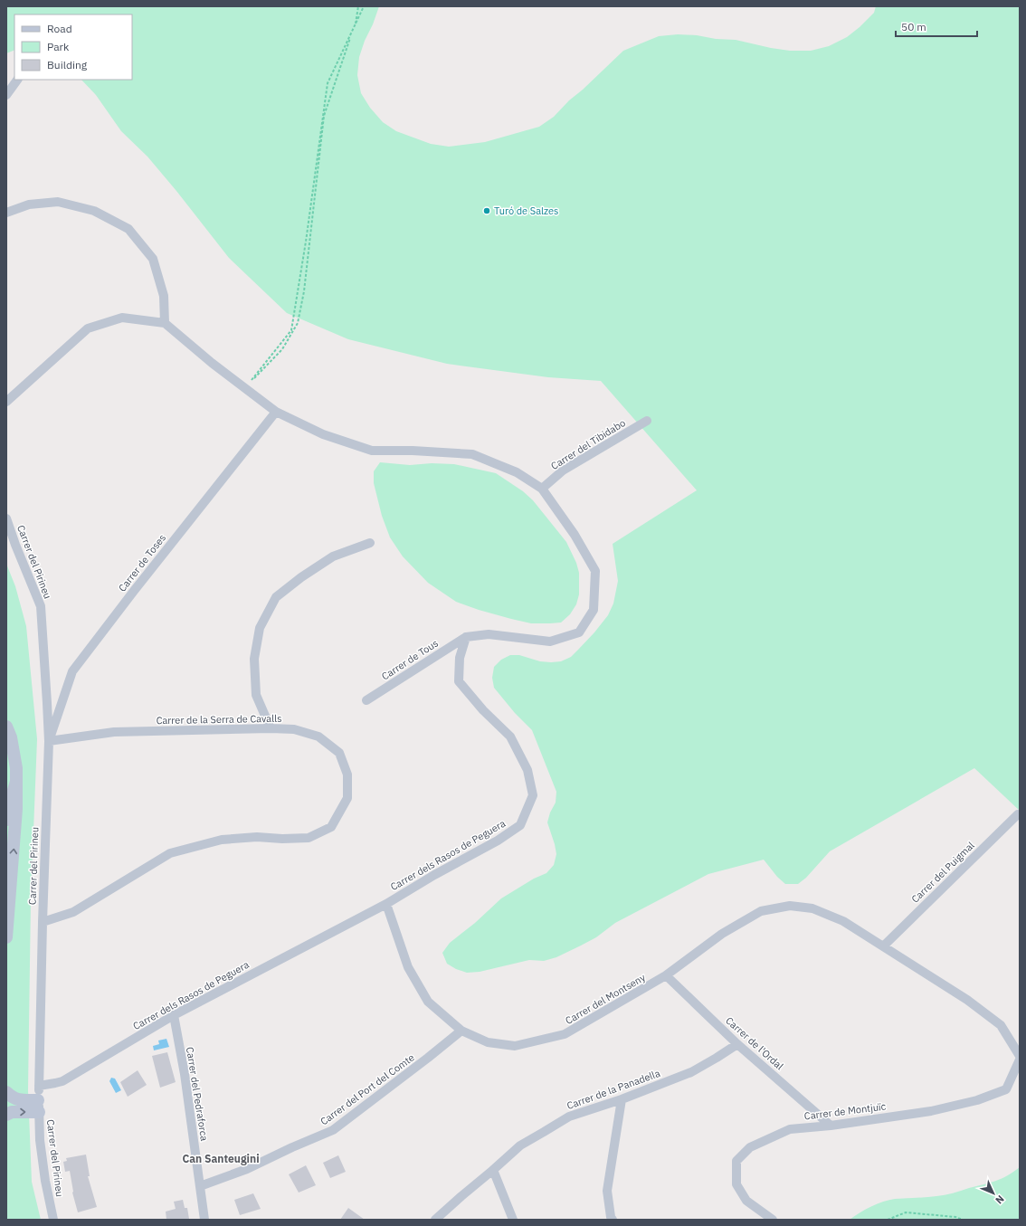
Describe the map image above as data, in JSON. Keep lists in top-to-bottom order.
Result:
{
  "streets": {
    "street": [
      "Carrer del Tibidabo",
      "Carrer del Pirineu",
      "Carrer de Toses",
      "Carrer de Tous",
      "Carrer de la Serra de Cavalls",
      "Carrer dels Rasos de Peguera",
      "Carrer del Puigmal",
      "Carrer del Montseny",
      "Carrer de l'Ordal",
      "Carrer del Port del Comte",
      "Carrer de la Panadella",
      "Carrer del Pedraforca",
      "Carrer de Montjuïc"
    ]
  },
  "crossings": [
    ["Carrer del Pirineu", "Carrer de Toses"],
    ["Carrer del Pirineu", "Carrer de la Serra de Cavalls"],
    ["Carrer del Pirineu", "Carrer dels Rasos de Peguera"],
    ["Carrer de Toses", "Carrer de la Serra de Cavalls"],
    ["Carrer de Tous", "Carrer dels Rasos de Peguera"],
    ["Carrer dels Rasos de Peguera", "Carrer del Montseny"],
    ["Carrer dels Rasos de Peguera", "Carrer del Pedraforca"],
    ["Carrer del Puigmal", "Carrer del Montseny"],
    ["Carrer del Montseny", "Carrer de l'Ordal"],
    ["Carrer del Montseny", "Carrer del Port del Comte"],
    ["Carrer de l'Ordal", "Carrer de la Panadella"],
    ["Carrer de l'Ordal", "Carrer de Montjuïc"],
    ["Carrer del Port del Comte", "Carrer del Pedraforca"]
  ],
  "districts": ["Can Santeugini"],
  "places": ["Turó de Salzes"],
  "legend": ["Road", "Park", "Building"],
  "scale_bar": "50 m",
  "north": "bottom right"
}
